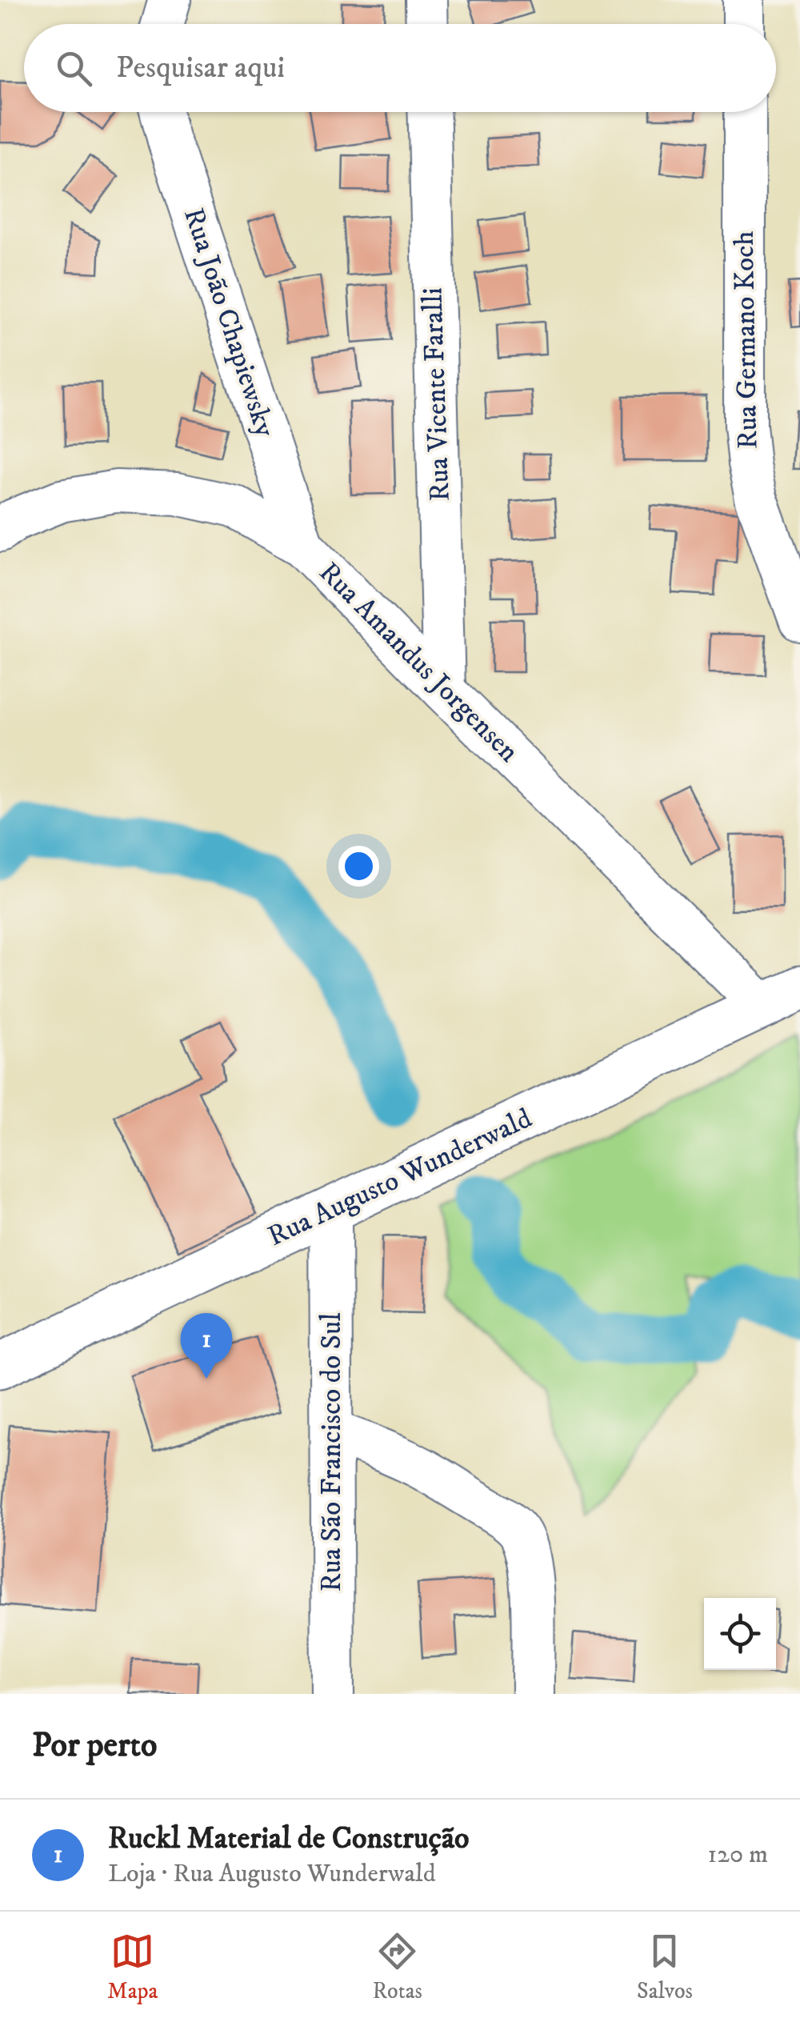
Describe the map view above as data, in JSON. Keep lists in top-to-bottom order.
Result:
{
  "streets": {
    "main road": ["Rua Augusto Wunderwald"],
    "street": [
      "Rua João Chapiewsky",
      "Rua Germano Koch",
      "Rua Vicente Faralli",
      "Rua Amandus Jorgensen",
      "Rua São Francisco do Sul"
    ]
  },
  "crossings": [
    ["Rua João Chapiewsky", "Rua Amandus Jorgensen"],
    ["Rua Vicente Faralli", "Rua Amandus Jorgensen"],
    ["Rua Amandus Jorgensen", "Rua Augusto Wunderwald"],
    ["Rua Augusto Wunderwald", "Rua São Francisco do Sul"]
  ],
  "page": {
    "search": "Pesquisar aqui",
    "pins": "1",
    "heading": "Por perto",
    "list": [
      {
        "mark": "1",
        "name": "Ruckl Material de Construção",
        "note": "Loja · Rua Augusto Wunderwald",
        "value": "120 m"
      }
    ],
    "nav": ["Mapa", "Rotas", "Salvos"]
  }
}
